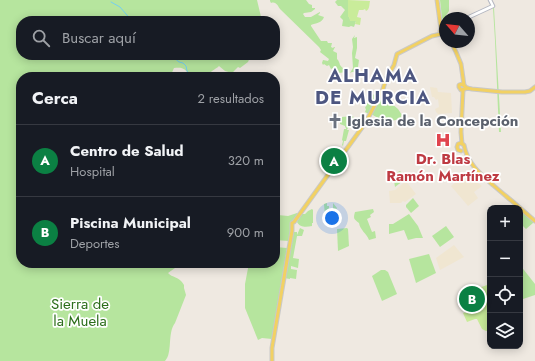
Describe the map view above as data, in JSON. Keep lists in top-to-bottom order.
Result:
{
  "districts": ["ALHAMA DE MURCIA"],
  "parks": ["Sierra de la Muela"],
  "places": {
    "church": ["Iglesia de la Concepción"],
    "hospital": ["Dr. Blas Ramón Martínez"]
  },
  "north": "top left",
  "page": {
    "search": "Buscar aquí",
    "heading": ["Cerca", "2 resultados"],
    "list": [
      {
        "mark": "A",
        "name": "Centro de Salud",
        "note": "Hospital",
        "value": "320 m"
      },
      {
        "mark": "B",
        "name": "Piscina Municipal",
        "note": "Deportes",
        "value": "900 m"
      }
    ],
    "pins": ["A", "B"],
    "map_buttons": ["+", "−"]
  }
}
